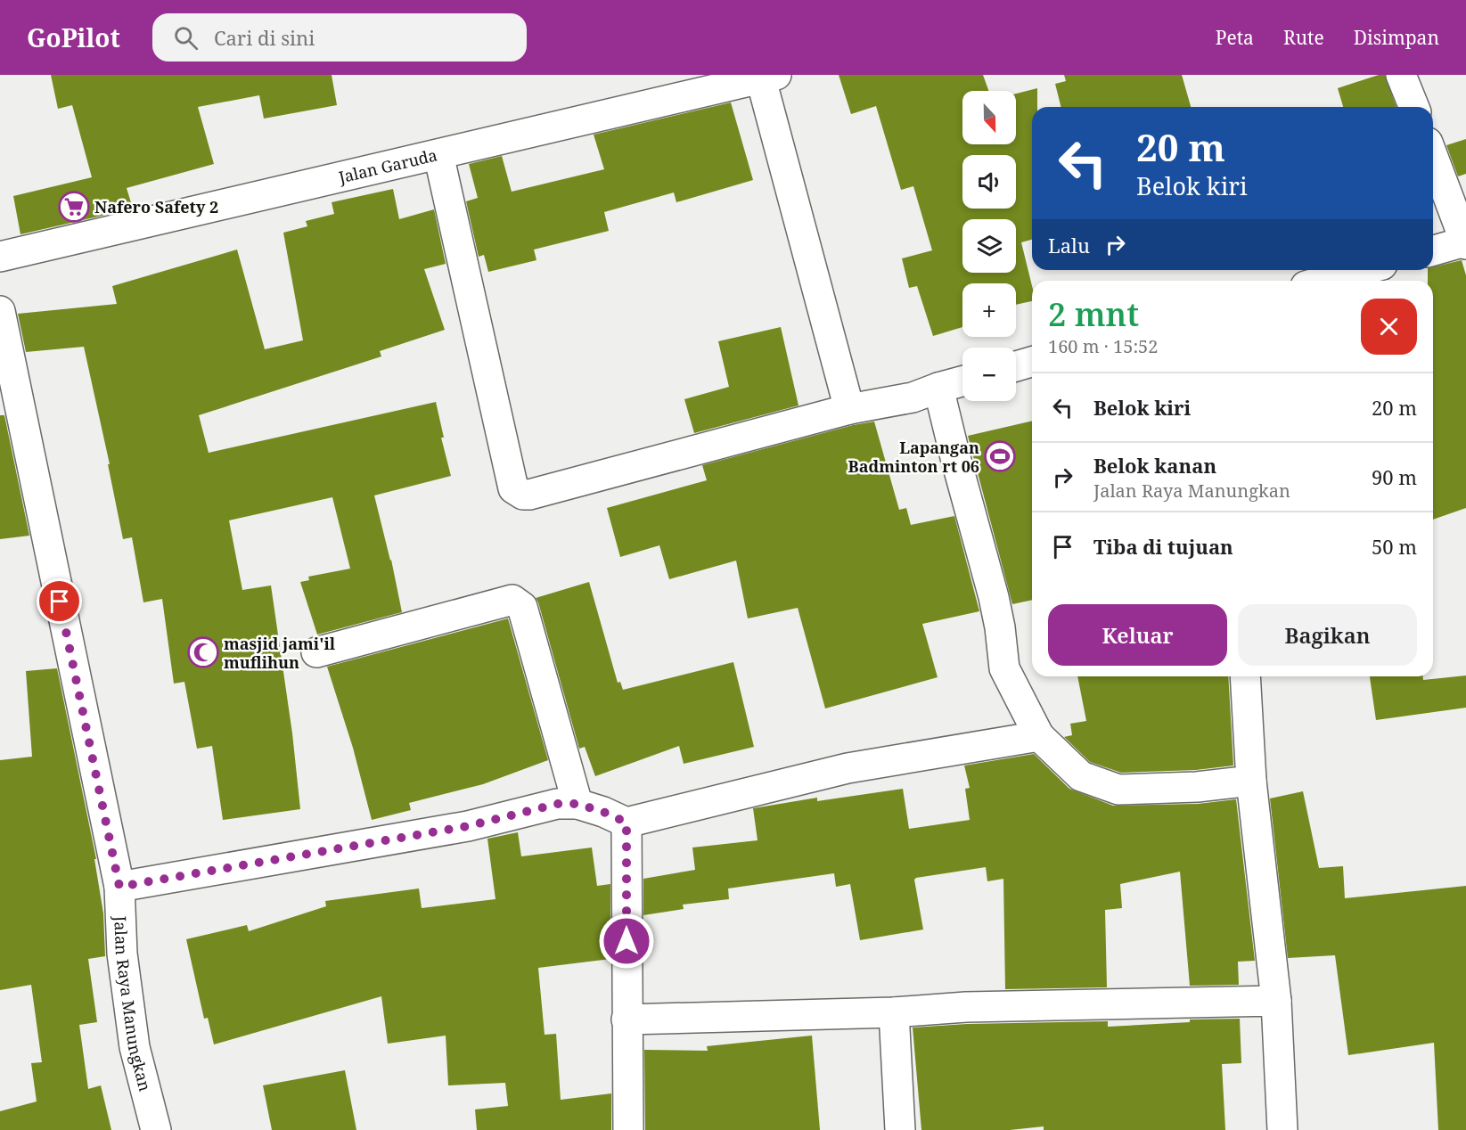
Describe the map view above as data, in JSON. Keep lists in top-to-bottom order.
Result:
{
  "streets": {
    "street": ["Jalan Garuda", "Jalan Raya Manungkan"]
  },
  "places": {
    "supermarket": ["Nafero Safety 2"],
    "sports": ["Lapangan Badminton rt 06"],
    "mosque": ["masjid jami'il muflihun"]
  },
  "north": "bottom",
  "page": {
    "header": "GoPilot",
    "search": "Cari di sini",
    "nav": ["Peta", "Rute", "Disimpan"],
    "map_buttons": ["+", "−"],
    "turn": ["20 m", "Belok kiri"],
    "then": "Lalu",
    "heading": ["2 mnt", "160 m · 15:52"],
    "list": [
      {
        "name": "Belok kiri",
        "value": "20 m"
      },
      {
        "name": "Belok kanan",
        "note": "Jalan Raya Manungkan",
        "value": "90 m"
      },
      {
        "name": "Tiba di tujuan",
        "value": "50 m"
      }
    ],
    "buttons": ["Keluar", "Bagikan"]
  }
}
